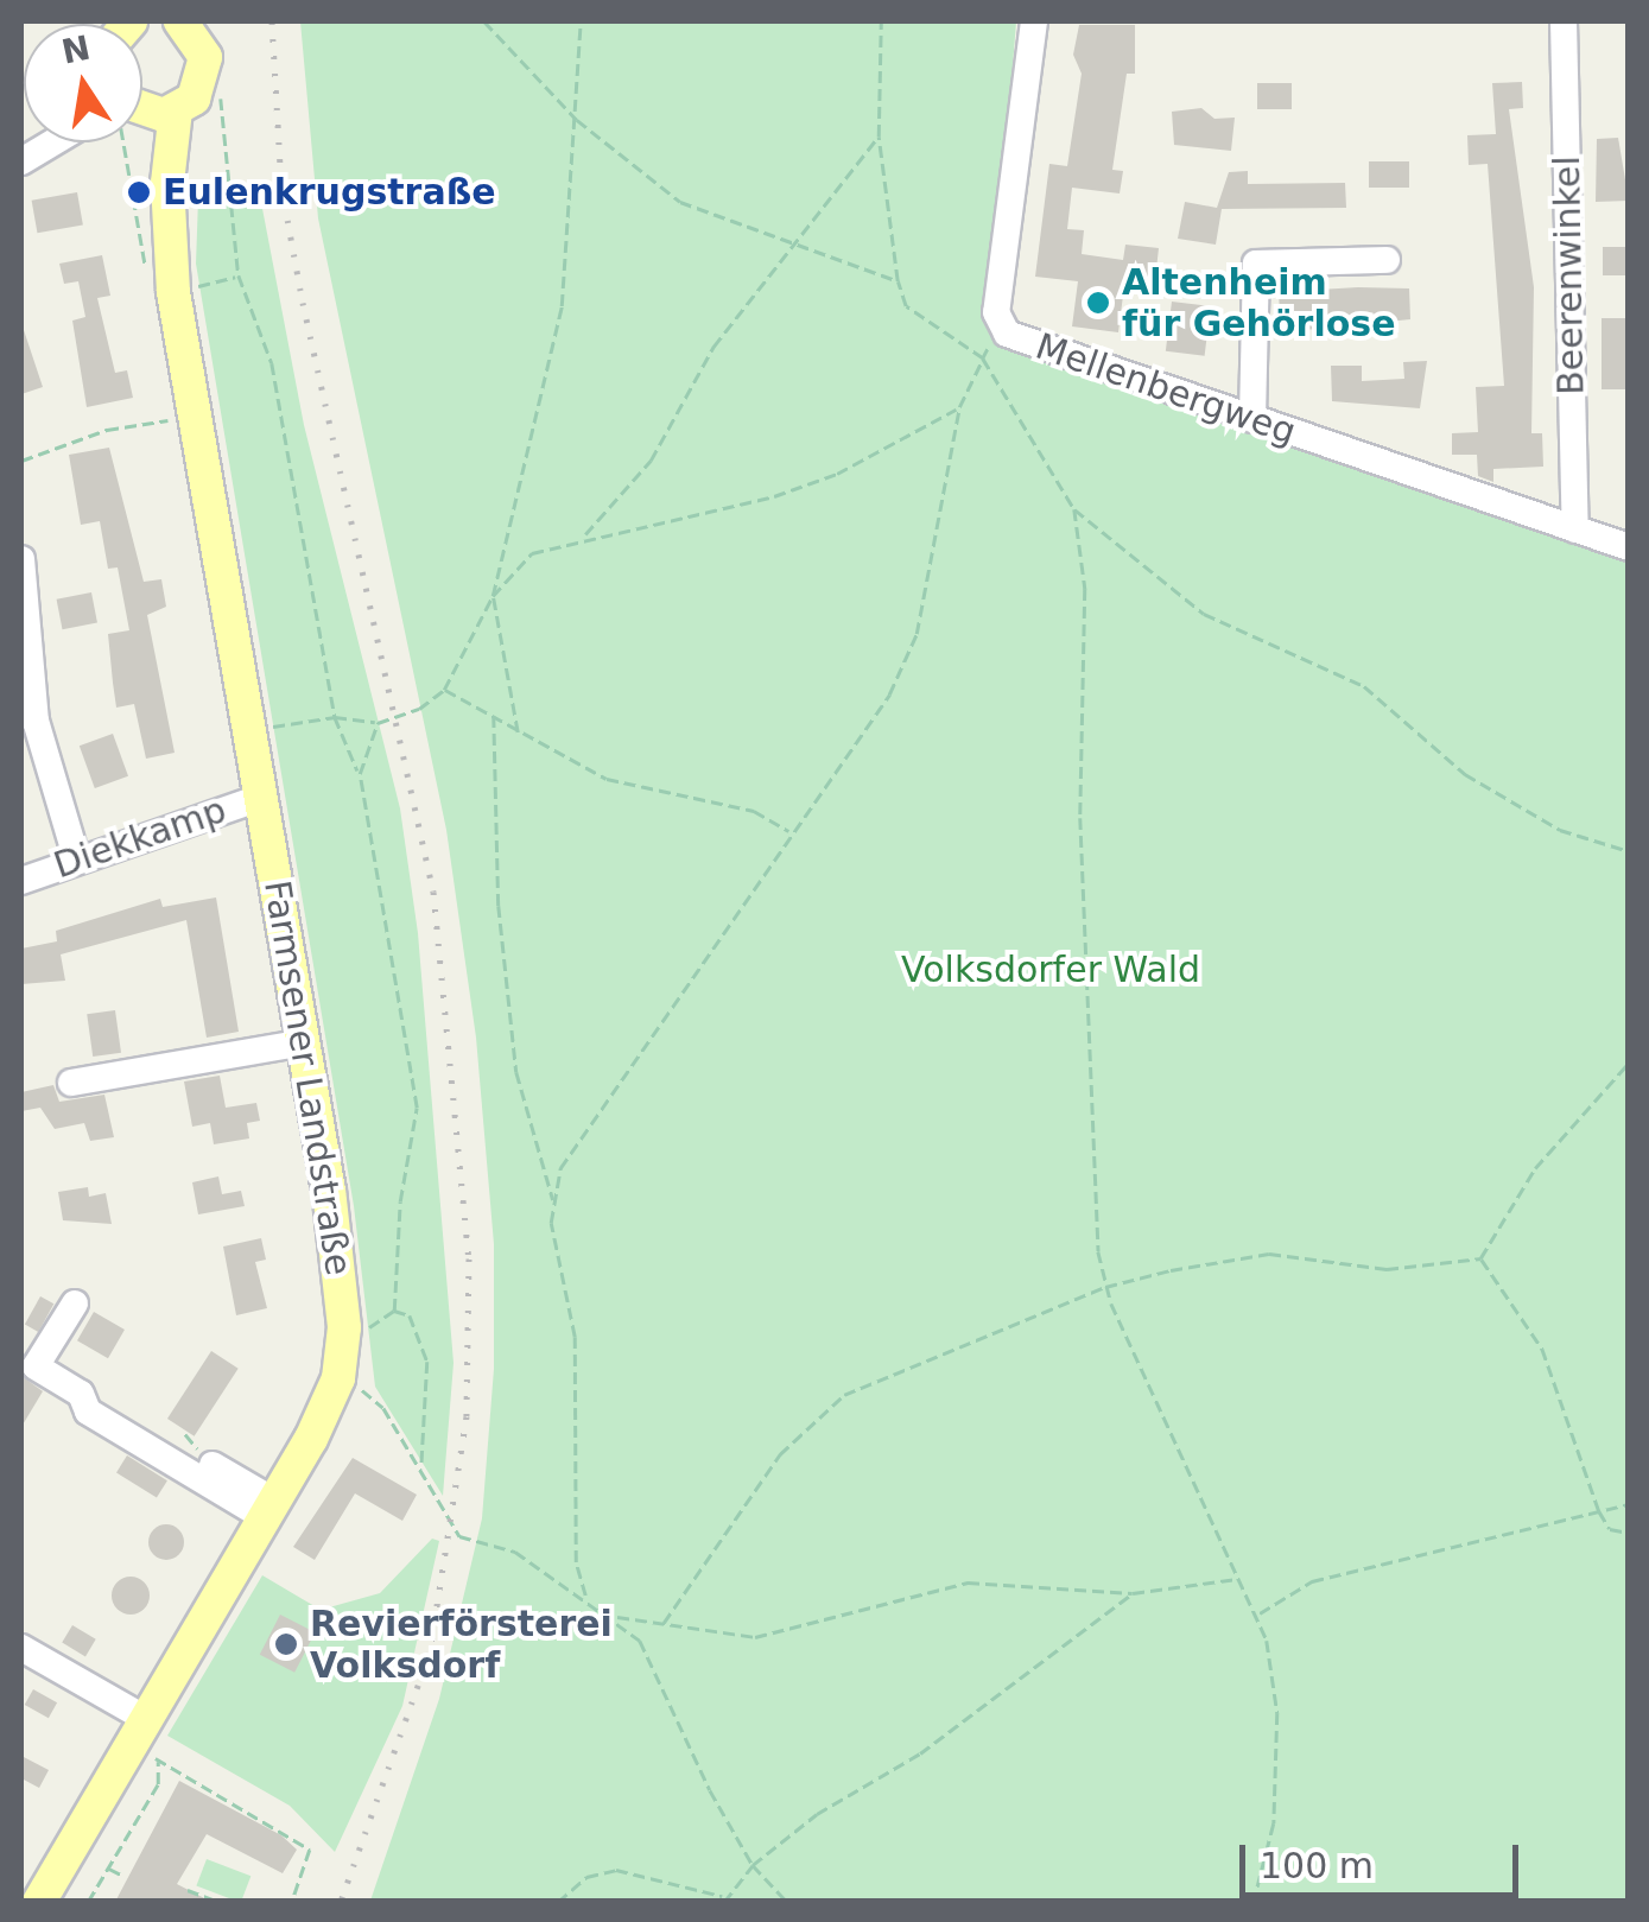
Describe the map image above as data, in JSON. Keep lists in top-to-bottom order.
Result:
{
  "streets": {
    "main road": ["Farmsener Landstraße"],
    "street": ["Beerenwinkel", "Mellenbergweg", "Diekkamp"]
  },
  "crossings": [
    ["Beerenwinkel", "Mellenbergweg"],
    ["Diekkamp", "Farmsener Landstraße"]
  ],
  "parks": ["Volksdorfer Wald"],
  "places": ["Eulenkrugstraße", "Altenheim für Gehörlose", "Revierförsterei Volksdorf"],
  "scale_bar": "100 m",
  "north": "top"
}
